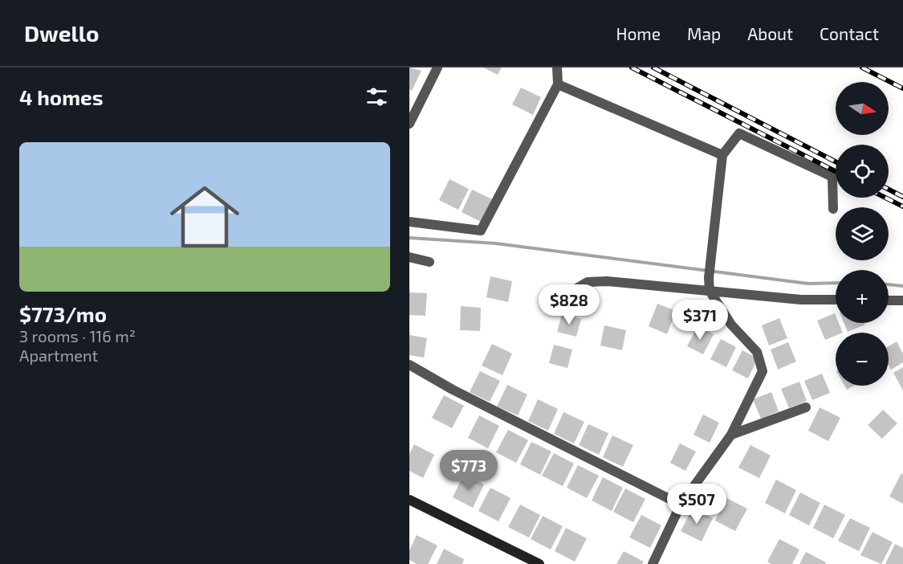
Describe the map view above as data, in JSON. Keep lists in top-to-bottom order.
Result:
{
  "north": "right",
  "page": {
    "header": "Dwello",
    "nav": [
      "Home",
      "Map",
      "About",
      "Contact"
    ],
    "heading": "4 homes",
    "map_buttons": ["+", "−"],
    "list": [
      {
        "name": "$773/mo",
        "note": "3 rooms · 116 m² · Apartment"
      }
    ],
    "price": [
      "$828",
      "$371",
      "$773",
      "$507"
    ]
  }
}
